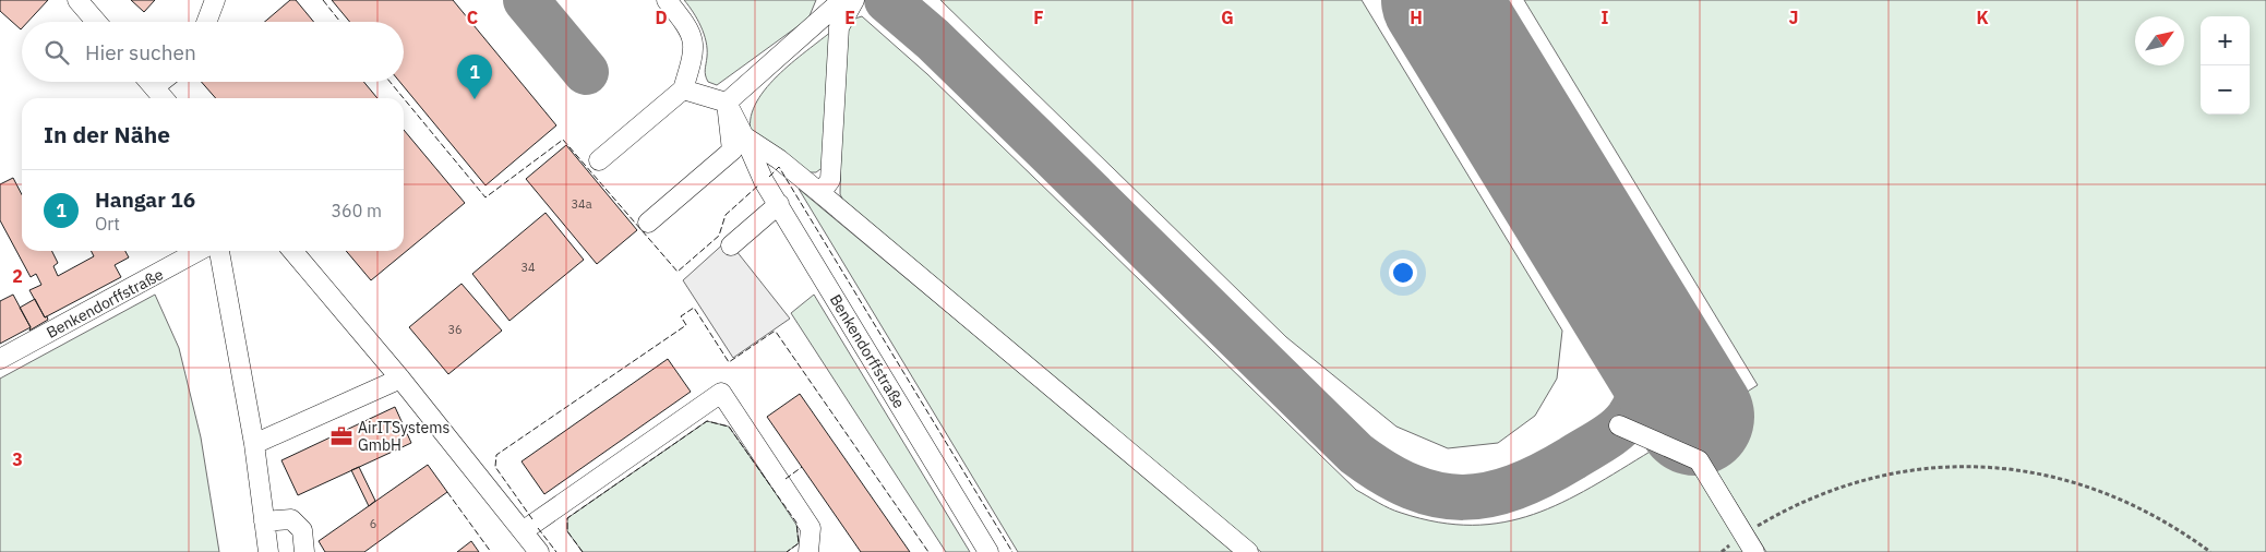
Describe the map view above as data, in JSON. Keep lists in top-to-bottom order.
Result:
{
  "streets": {
    "street": ["Benkendorffstraße"]
  },
  "places": {
    "office": ["AirITSystems GmbH"]
  },
  "house_numbers": [
    "34a",
    "34",
    "36",
    "6"
  ],
  "north": "top right",
  "page": {
    "map_buttons": ["+", "−"],
    "search": "Hier suchen",
    "pins": "1",
    "heading": "In der Nähe",
    "list": [
      {
        "mark": "1",
        "name": "Hangar 16",
        "note": "Ort",
        "value": "360 m"
      }
    ]
  },
  "grid": {
    "columns": [
      "C",
      "D",
      "E",
      "F",
      "G",
      "H",
      "I",
      "J",
      "K"
    ],
    "rows": ["2", "3"]
  }
}
